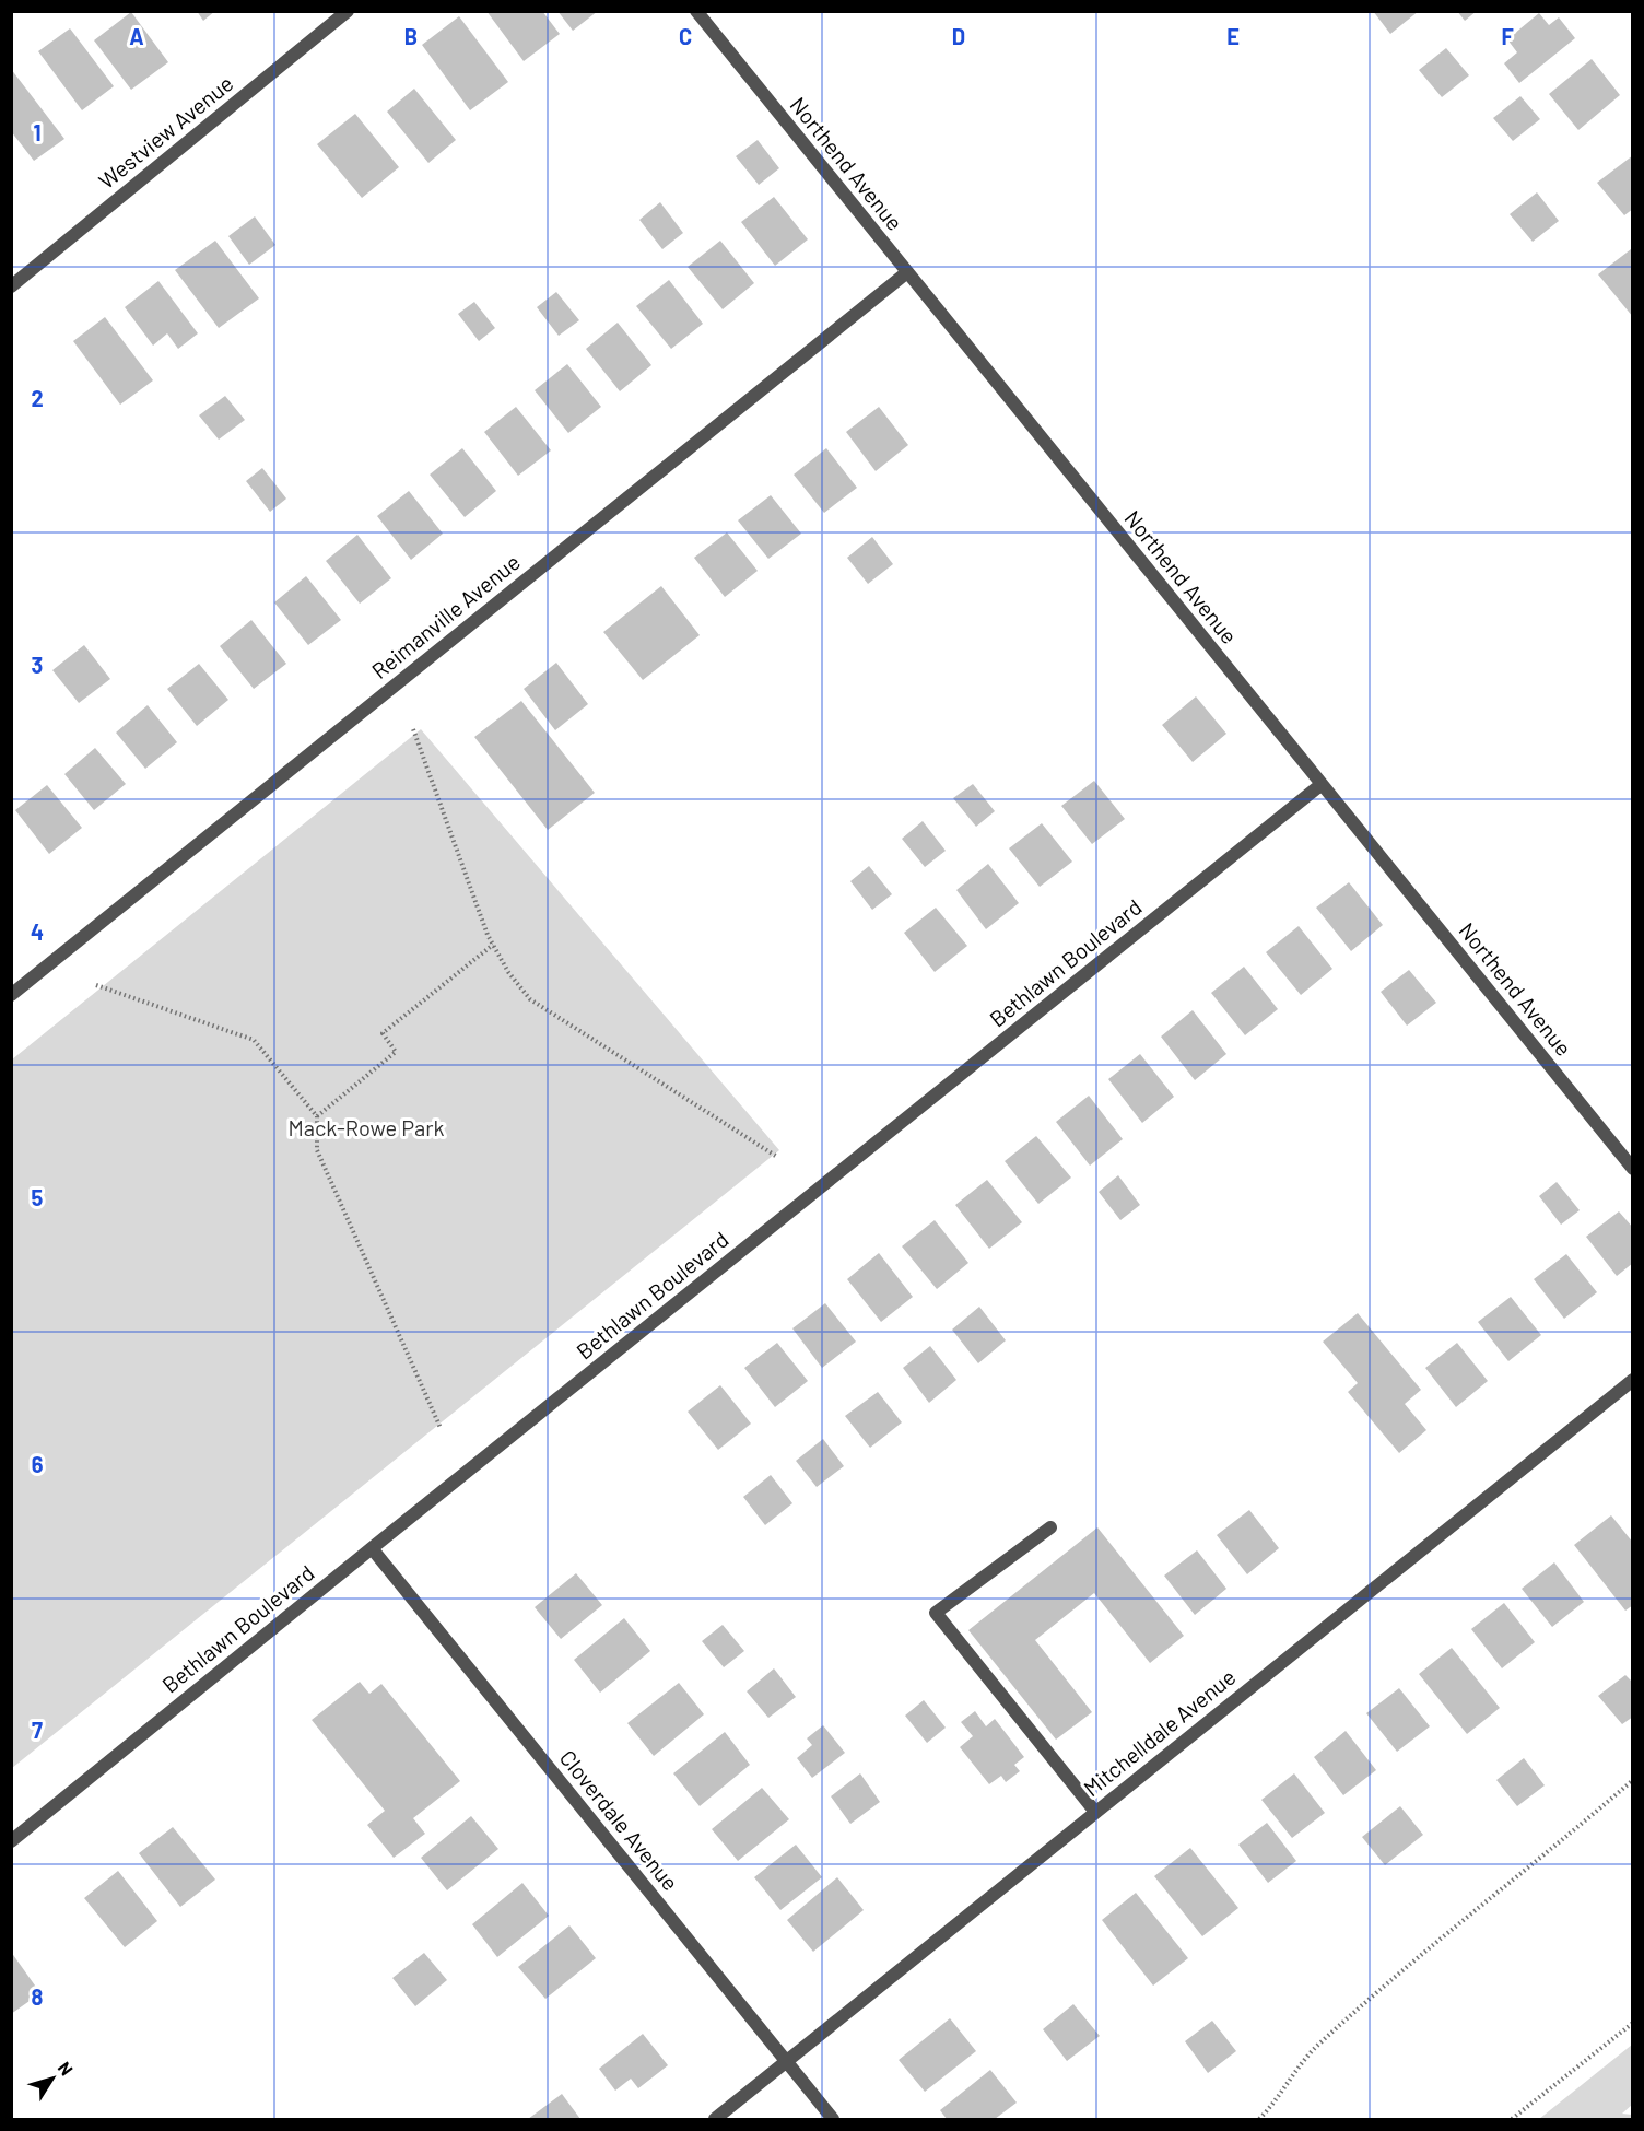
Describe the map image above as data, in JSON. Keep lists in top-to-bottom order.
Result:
{
  "streets": {
    "street": [
      "Westview Avenue",
      "Northend Avenue",
      "Reimanville Avenue",
      "Bethlawn Boulevard",
      "Mitchelldale Avenue",
      "Cloverdale Avenue"
    ]
  },
  "crossings": [
    ["Northend Avenue", "Reimanville Avenue"],
    ["Northend Avenue", "Bethlawn Boulevard"],
    ["Bethlawn Boulevard", "Cloverdale Avenue"],
    ["Mitchelldale Avenue", "Cloverdale Avenue"]
  ],
  "parks": ["Mack-Rowe Park"],
  "north": "top right",
  "grid": {
    "columns": [
      "A",
      "B",
      "C",
      "D",
      "E",
      "F"
    ],
    "rows": [
      "1",
      "2",
      "3",
      "4",
      "5",
      "6",
      "7",
      "8"
    ]
  }
}
